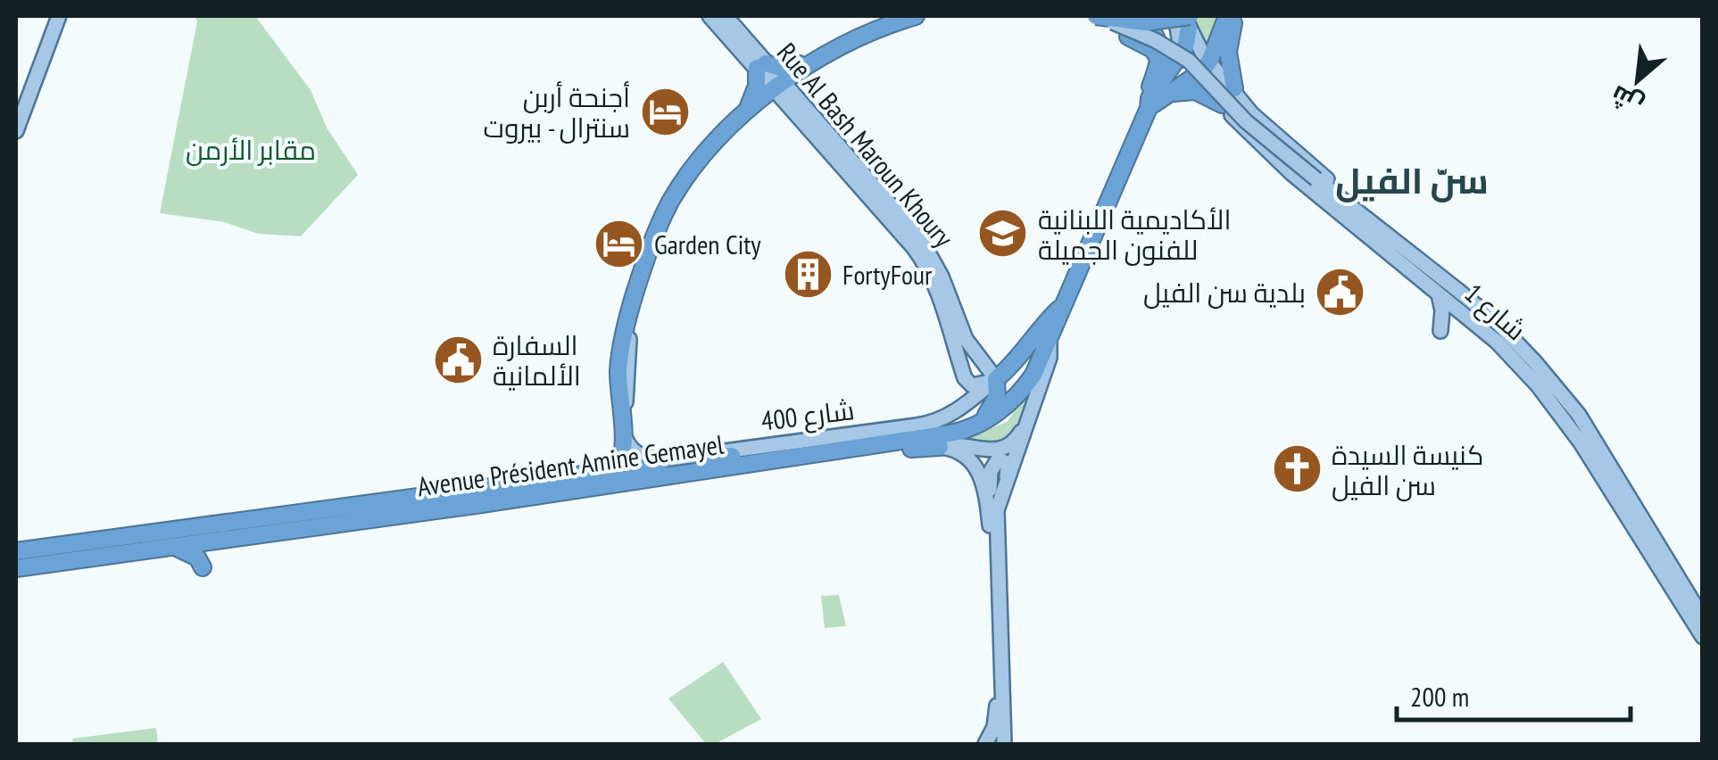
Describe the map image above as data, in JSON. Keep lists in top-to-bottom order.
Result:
{
  "streets": {
    "highway": ["Avenue Président Amine Gemayel"],
    "main road": ["Rue Al Bash Maroun Khoury", "شارع 1", "شارع 400"]
  },
  "crossings": [
    ["Rue Al Bash Maroun Khoury", "شارع 400"]
  ],
  "districts": ["سنّ الفيل"],
  "parks": ["مقابر الأرمن"],
  "places": {
    "hotel": ["أجنحة أربن سنترال - بيروت", "Garden City"],
    "school or university": ["الأكاديمية اللبنانية للفنون الجميلة"],
    "building": ["FortyFour"],
    "public building": ["بلدية سن الفيل", "السفارة الألمانية"],
    "church": ["كنيسة السيدة سن الفيل"]
  },
  "scale_bar": "200 m",
  "north": "bottom left"
}
